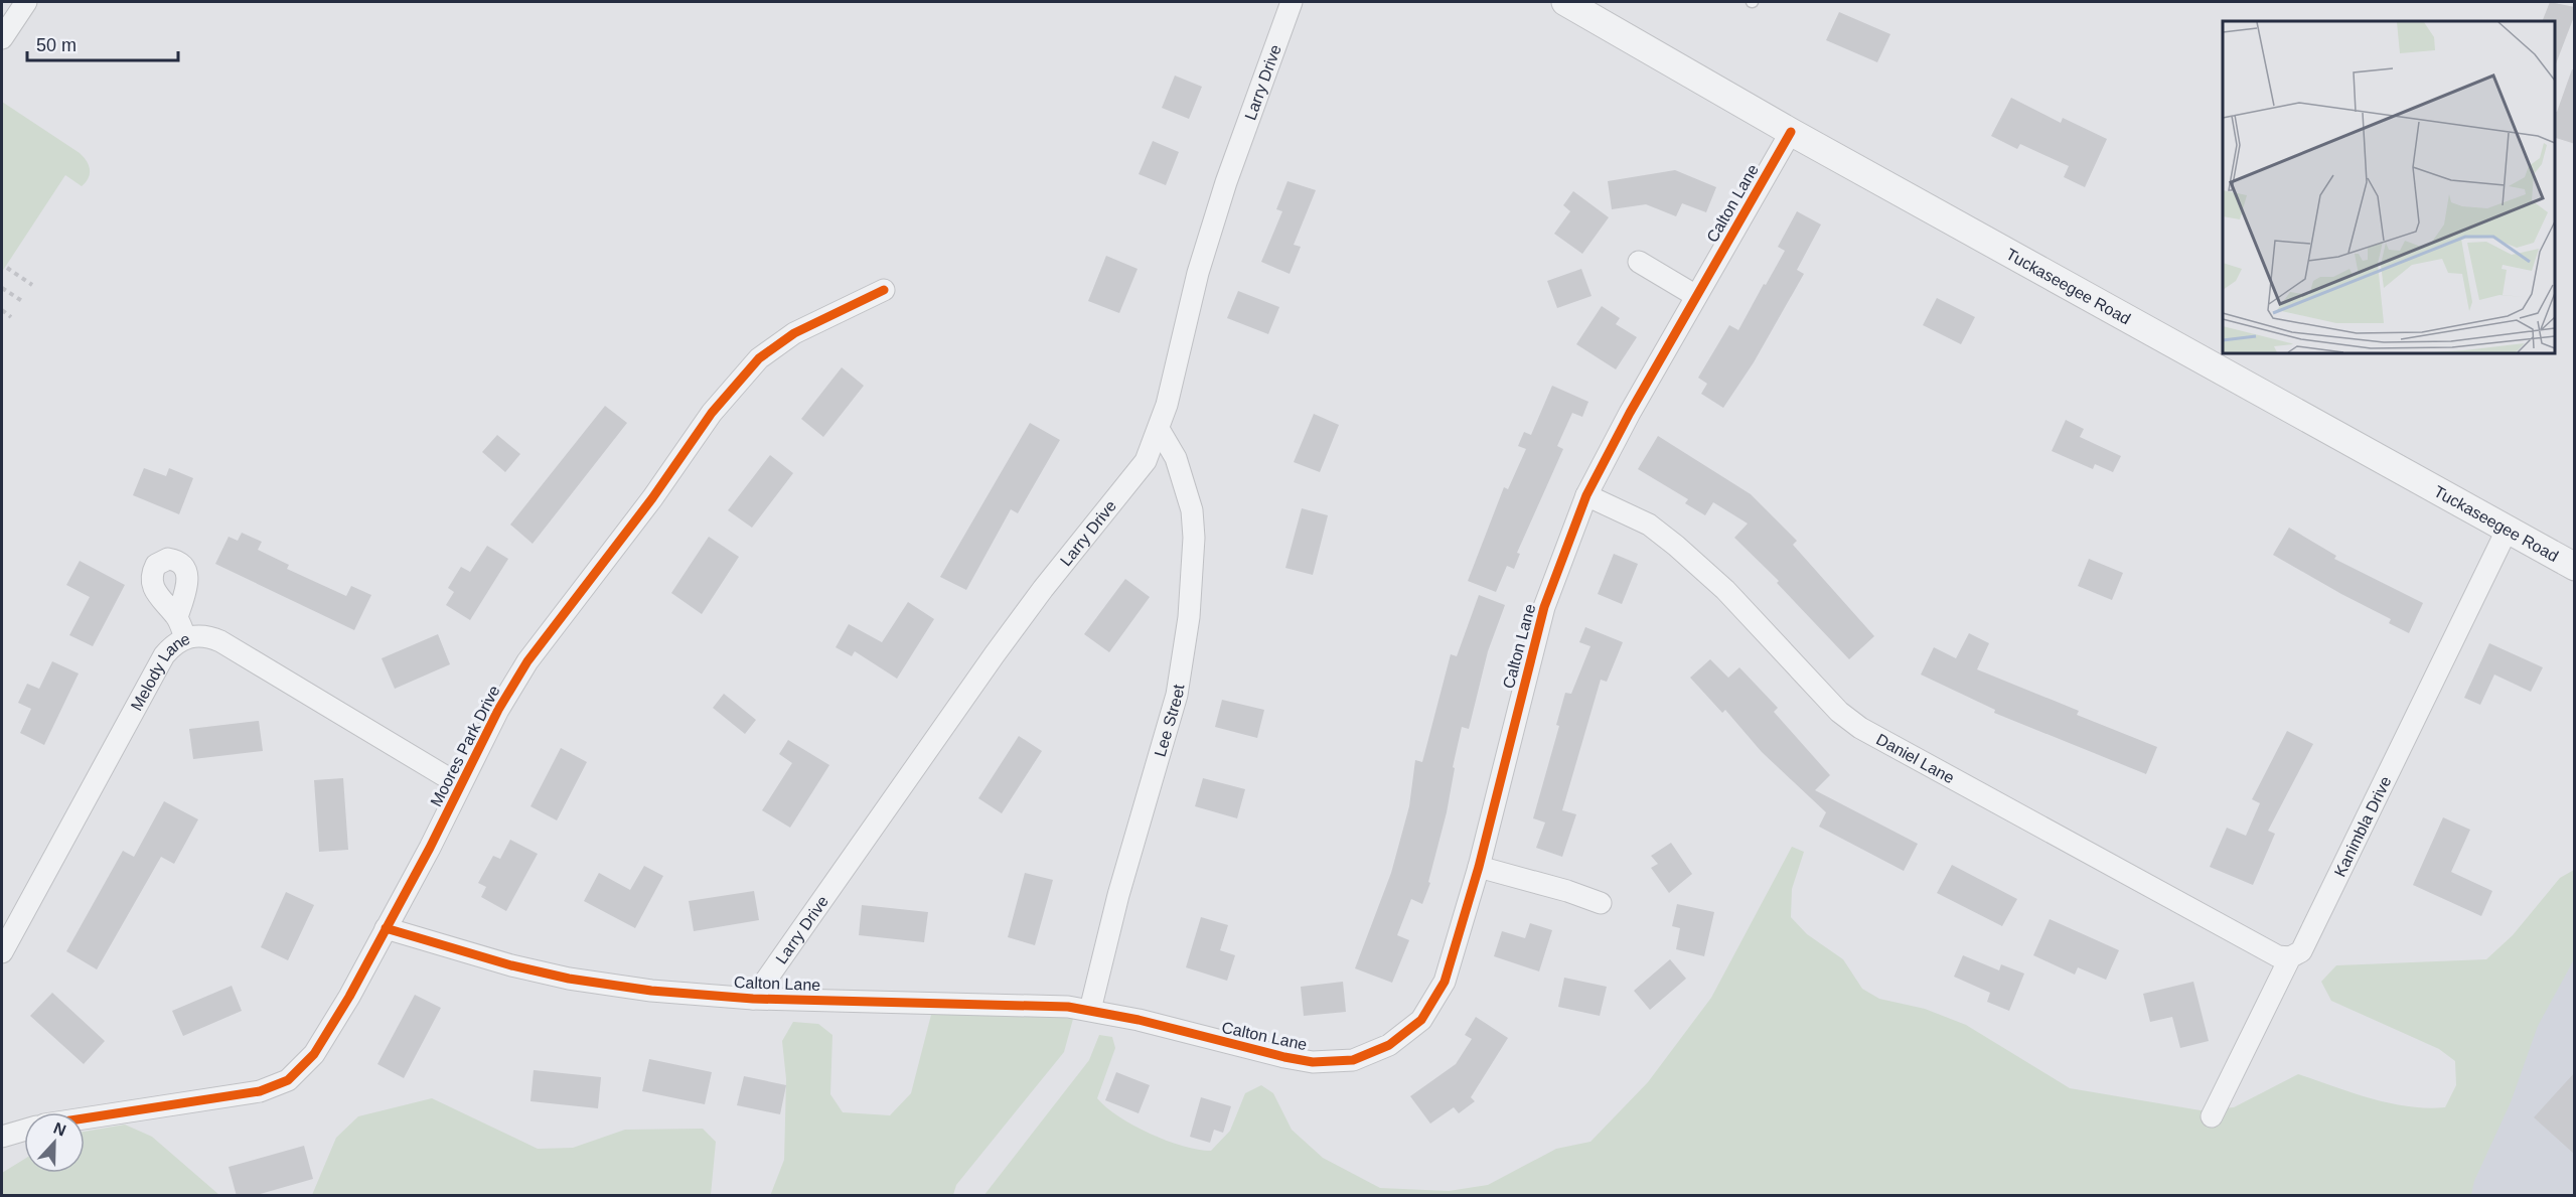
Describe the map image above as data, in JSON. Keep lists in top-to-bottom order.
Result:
{
  "streets": {
    "street": [
      "Larry Drive",
      "Calton Lane",
      "Tuckaseegee Road",
      "Melody Lane",
      "Lee Street",
      "Moores Park Drive",
      "Daniel Lane",
      "Kanimbla Drive"
    ]
  },
  "crossings": [
    ["Larry Drive", "Calton Lane"],
    ["Larry Drive", "Lee Street"],
    ["Calton Lane", "Tuckaseegee Road"],
    ["Calton Lane", "Lee Street"],
    ["Calton Lane", "Moores Park Drive"],
    ["Calton Lane", "Daniel Lane"],
    ["Tuckaseegee Road", "Kanimbla Drive"],
    ["Melody Lane", "Moores Park Drive"],
    ["Daniel Lane", "Kanimbla Drive"]
  ],
  "scale_bar": "50 m",
  "north": "top"
}
